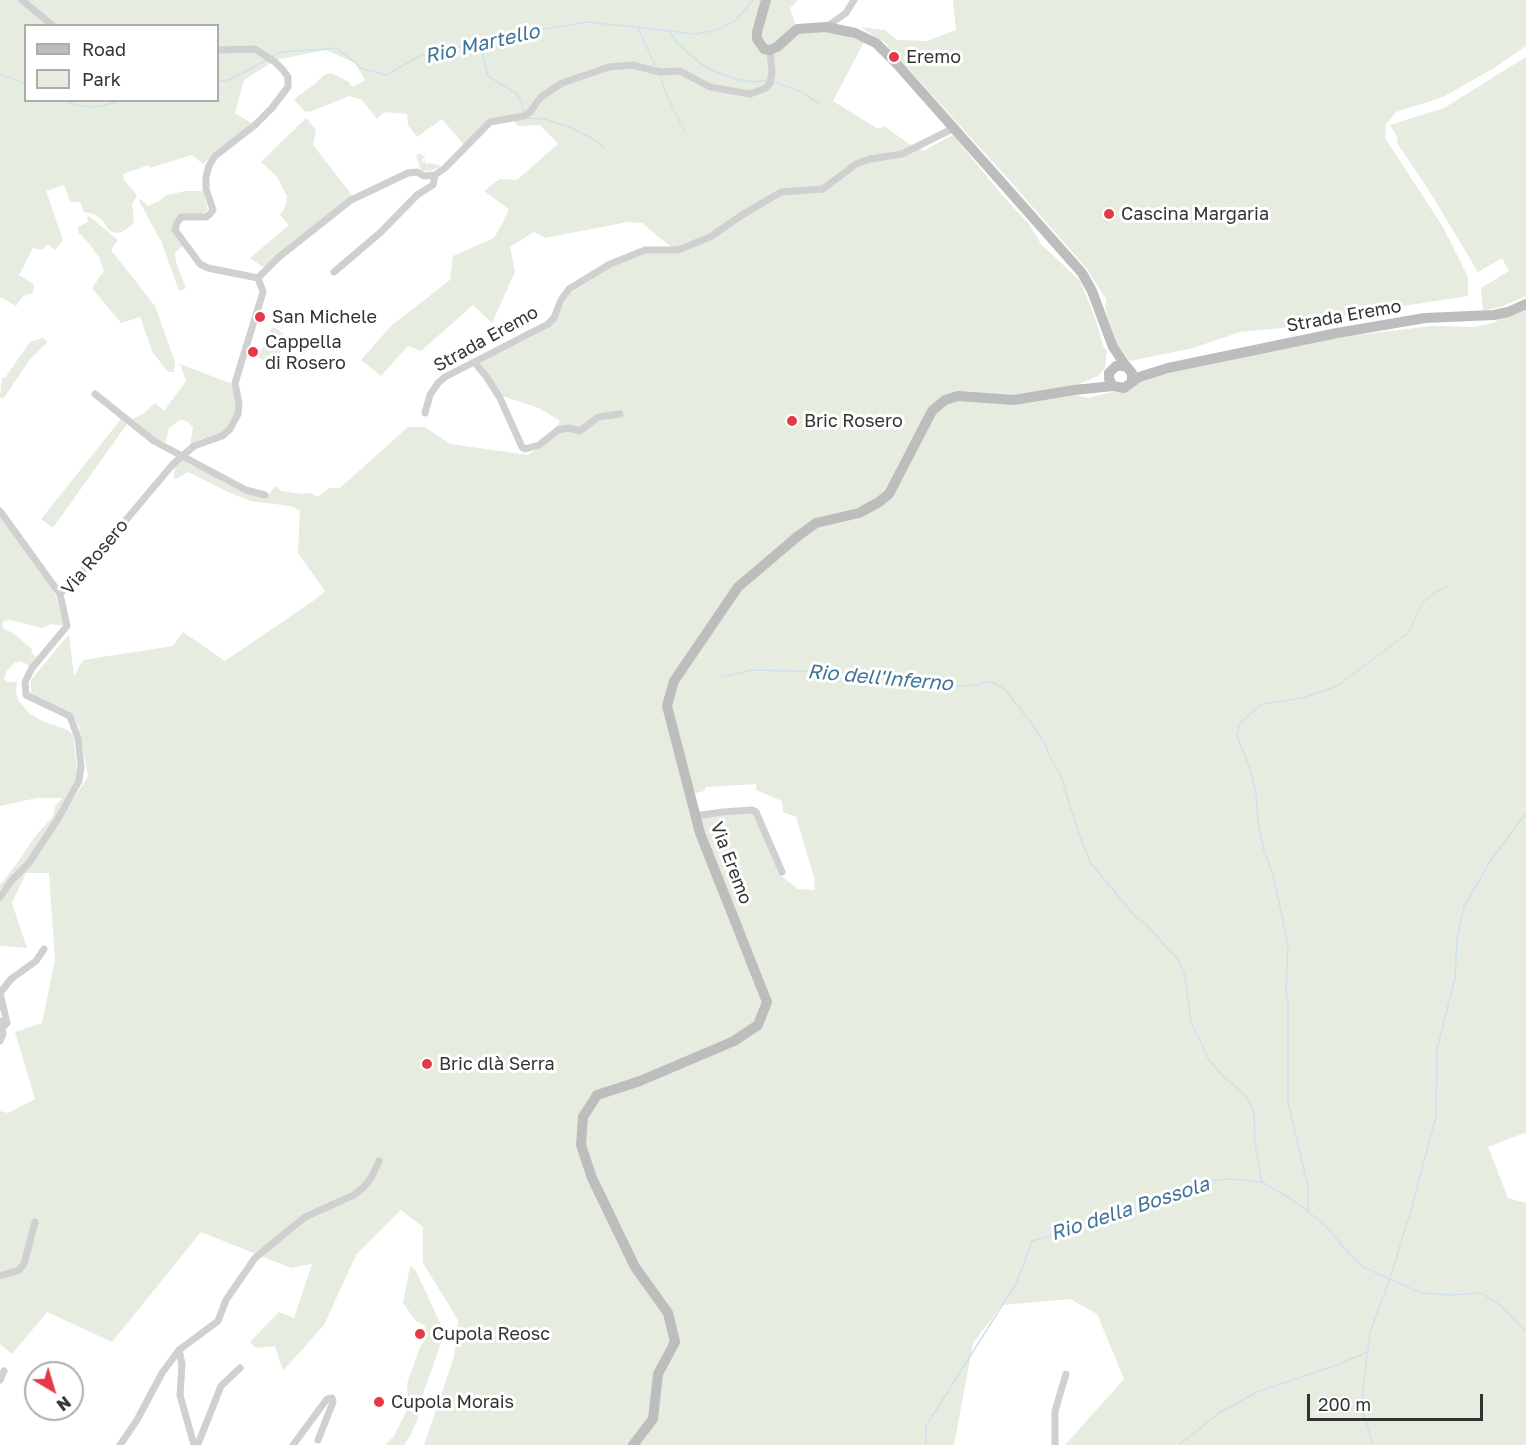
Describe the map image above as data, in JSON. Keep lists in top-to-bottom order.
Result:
{
  "streets": {
    "street": ["Strada Eremo", "Via Rosero", "Via Eremo"]
  },
  "crossings": [
    ["Strada Eremo", "Via Eremo"]
  ],
  "water": ["Rio Martello", "Rio dell'Inferno", "Rio della Bossola"],
  "places": [
    "Eremo",
    "Cascina Margaria",
    "San Michele",
    "Cappella di Rosero",
    "Bric Rosero",
    "Bric dlà Serra",
    "Cupola Reosc",
    "Cupola Morais"
  ],
  "legend": ["Road", "Park"],
  "scale_bar": "200 m",
  "north": "bottom right"
}
